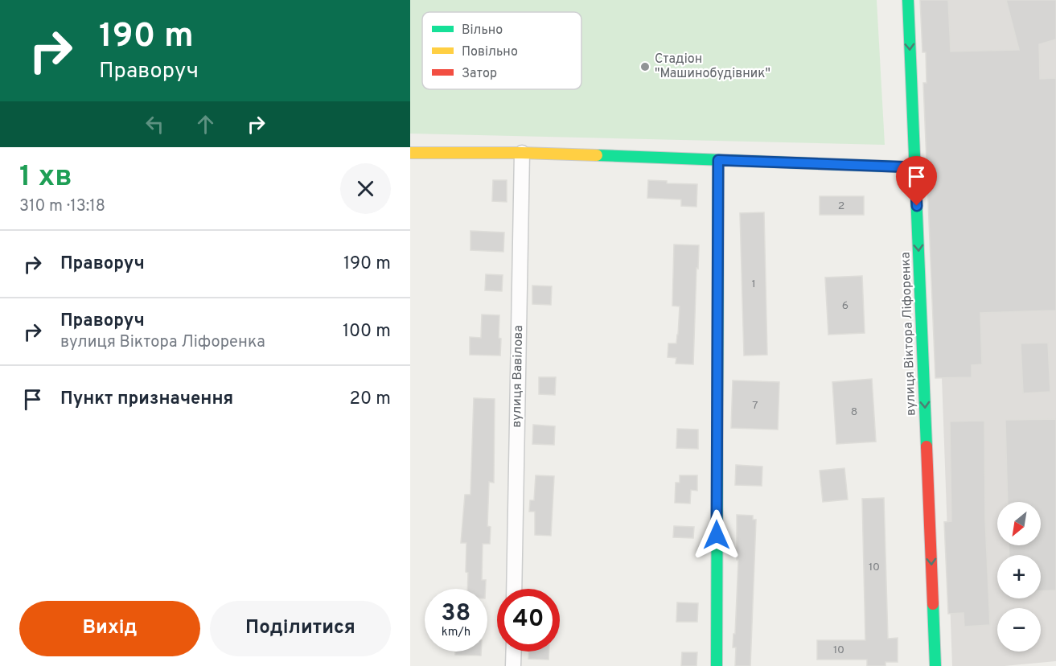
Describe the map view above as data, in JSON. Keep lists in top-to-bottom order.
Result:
{
  "streets": {
    "street": ["вулиця Віктора Ліфоренка", "вулиця Вавілова"]
  },
  "one_way": ["вулиця Віктора Ліфоренка"],
  "places": ["Стадіон \"Машинобудівник\""],
  "house_numbers": [
    "2",
    "1",
    "6",
    "7",
    "8",
    "10",
    "10"
  ],
  "legend": ["Вільно", "Повільно", "Затор"],
  "north": "bottom left",
  "page": {
    "turn": ["190 m", "Праворуч"],
    "heading": ["1 хв", "310 m · 13:18"],
    "list": [
      {
        "name": "Праворуч",
        "value": "190 m"
      },
      {
        "name": "Праворуч",
        "note": "вулиця Віктора Ліфоренка",
        "value": "100 m"
      },
      {
        "name": "Пункт призначення",
        "value": "20 m"
      }
    ],
    "map_buttons": ["+", "−"],
    "speed": "38 km/h",
    "limit": "40",
    "buttons": ["Вихід", "Поділитися"]
  }
}
